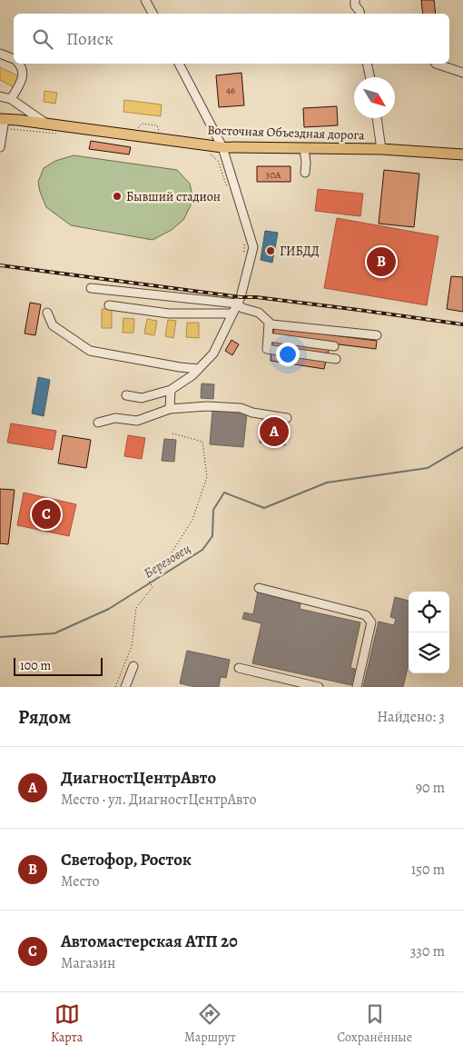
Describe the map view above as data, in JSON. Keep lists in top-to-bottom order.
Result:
{
  "streets": {
    "main road": ["Восточная Объездная дорога"]
  },
  "water": ["Березовец"],
  "places": ["Бывший стадион", "ГИБДД"],
  "house_numbers": ["46", "30А"],
  "scale_bar": "100 m",
  "north": "bottom right",
  "page": {
    "search": "Поиск",
    "pins": ["B", "A", "C"],
    "scale": "100 m",
    "heading": ["Рядом", "Найдено: 3"],
    "list": [
      {
        "mark": "A",
        "name": "ДиагностЦентрАвто",
        "note": "Место · ул. ДиагностЦентрАвто",
        "value": "90 m"
      },
      {
        "mark": "B",
        "name": "Светофор, Росток",
        "note": "Место",
        "value": "150 m"
      },
      {
        "mark": "C",
        "name": "Автомастерская АТП 20",
        "note": "Магазин",
        "value": "330 m"
      }
    ],
    "nav": ["Карта", "Маршрут", "Сохранённые"]
  }
}
